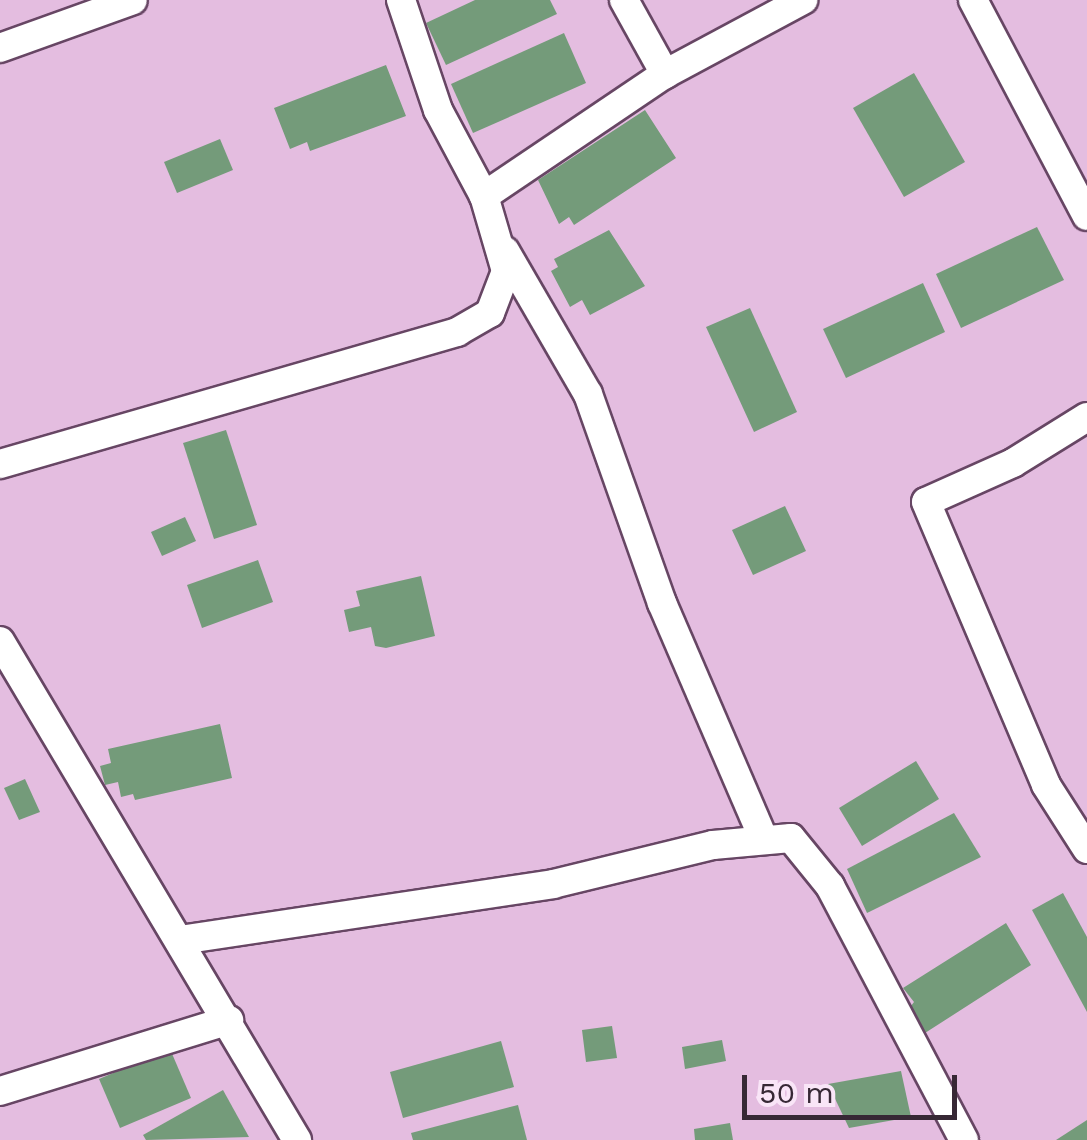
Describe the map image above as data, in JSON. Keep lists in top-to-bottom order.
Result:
{
  "scale_bar": "50 m"
}
